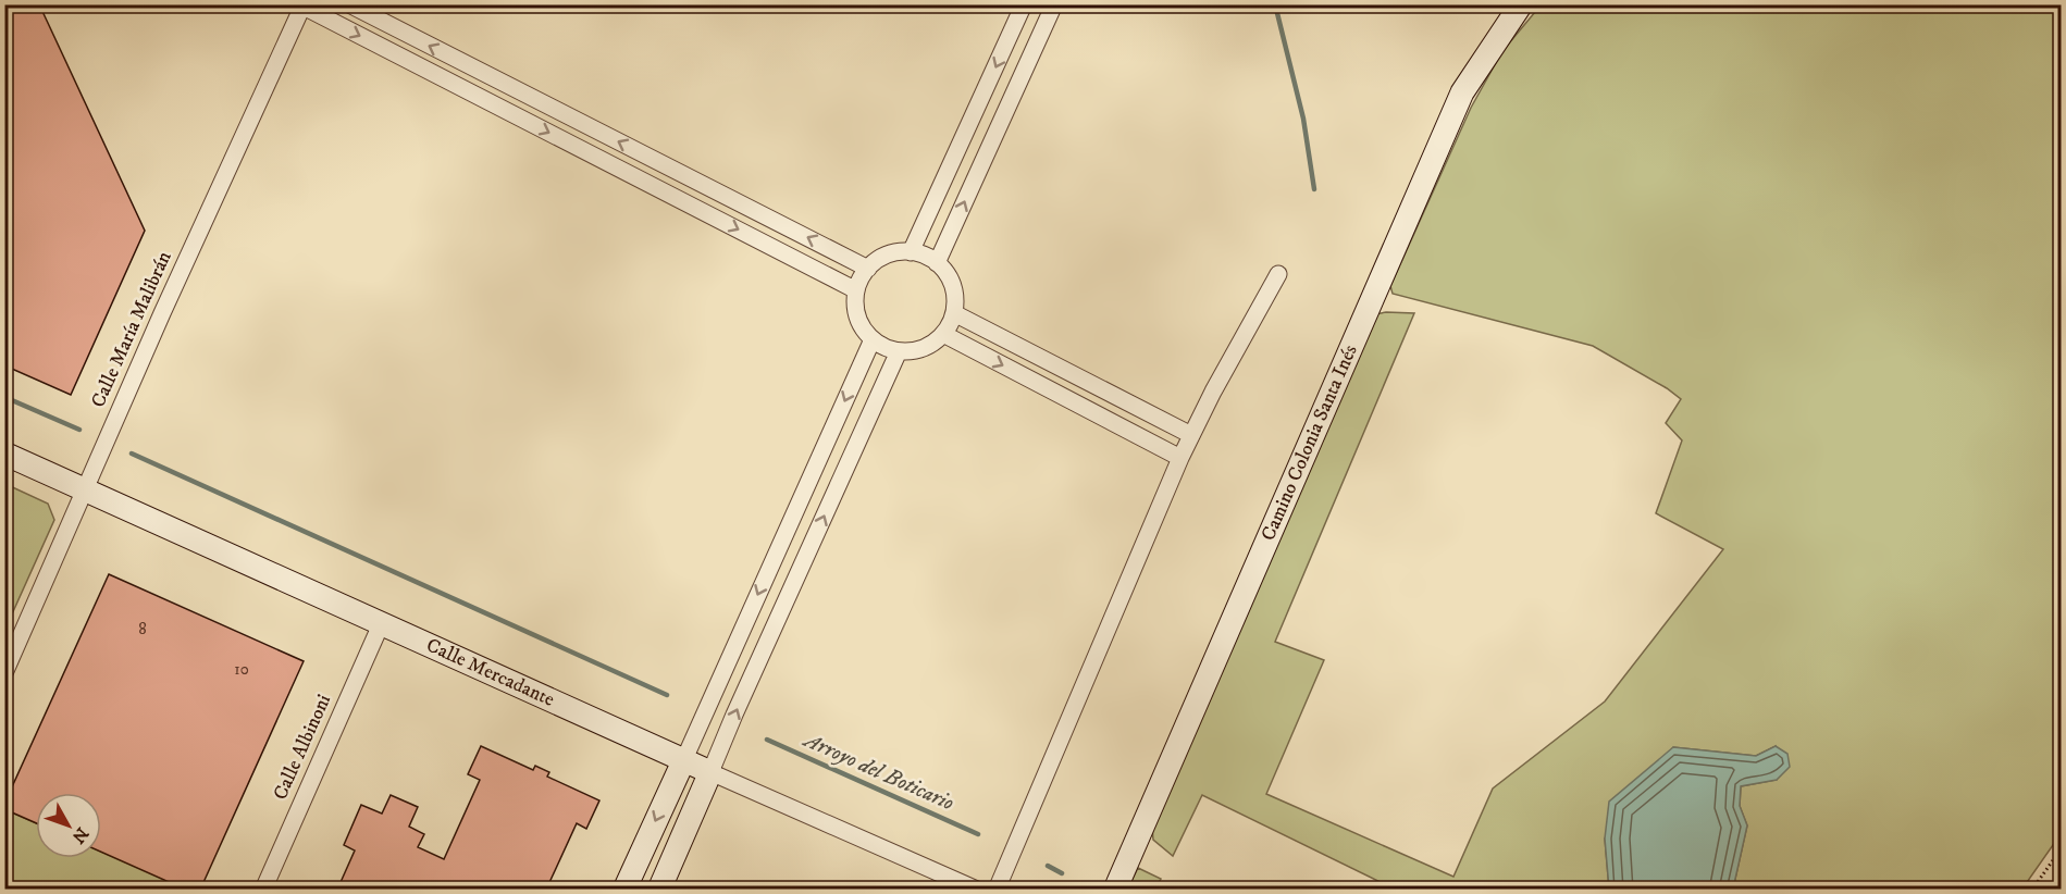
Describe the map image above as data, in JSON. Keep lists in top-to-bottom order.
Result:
{
  "streets": {
    "street": [
      "Calle María Malibrán",
      "Camino Colonia Santa Inés",
      "Calle Mercadante",
      "Calle Albinoni"
    ]
  },
  "crossings": [
    ["Calle María Malibrán", "Calle Mercadante"],
    ["Calle Mercadante", "Calle Albinoni"]
  ],
  "water": ["Arroyo del Boticario"],
  "house_numbers": ["8", "10"],
  "north": "bottom right"
}
